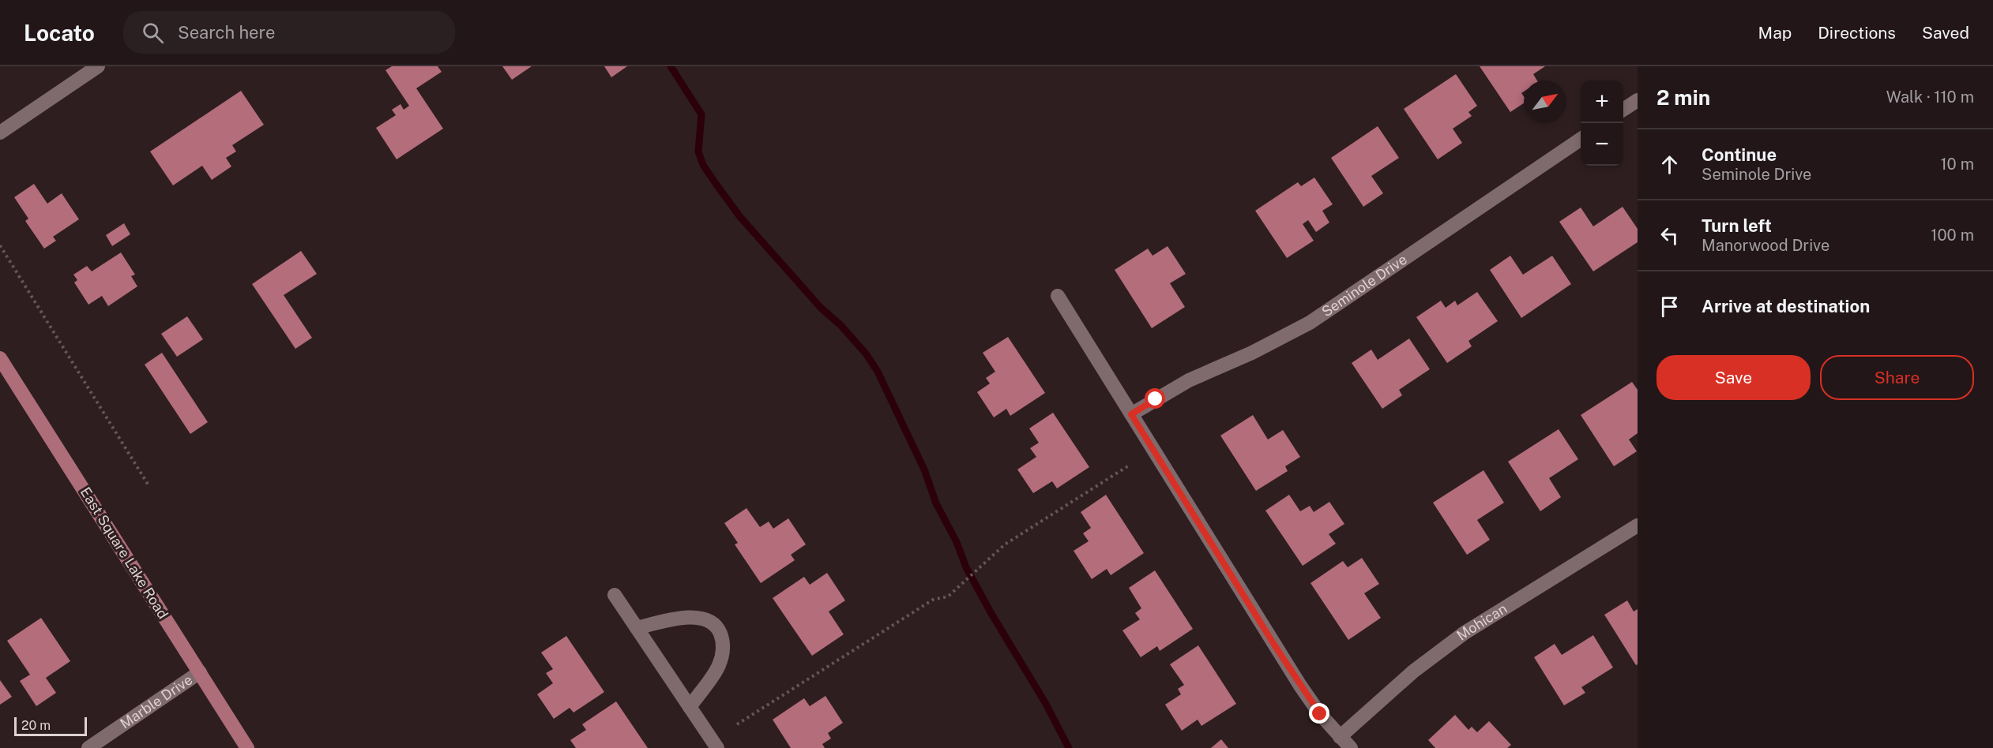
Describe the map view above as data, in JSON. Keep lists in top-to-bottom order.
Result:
{
  "streets": {
    "main road": ["East Square Lake Road"],
    "street": ["Seminole Drive", "Mohican", "Marble Drive"]
  },
  "crossings": [
    ["East Square Lake Road", "Marble Drive"]
  ],
  "scale_bar": "20 m",
  "north": "top right",
  "page": {
    "header": "Locato",
    "search": "Search here",
    "nav": ["Map", "Directions", "Saved"],
    "heading": ["2 min", "Walk · 110 m"],
    "map_buttons": ["+", "−"],
    "list": [
      ["Continue", "Seminole Drive", "10 m"],
      ["Turn left", "Manorwood Drive", "100 m"],
      "Arrive at destination"
    ],
    "buttons": ["Save", "Share"],
    "scale": "20 m"
  }
}
